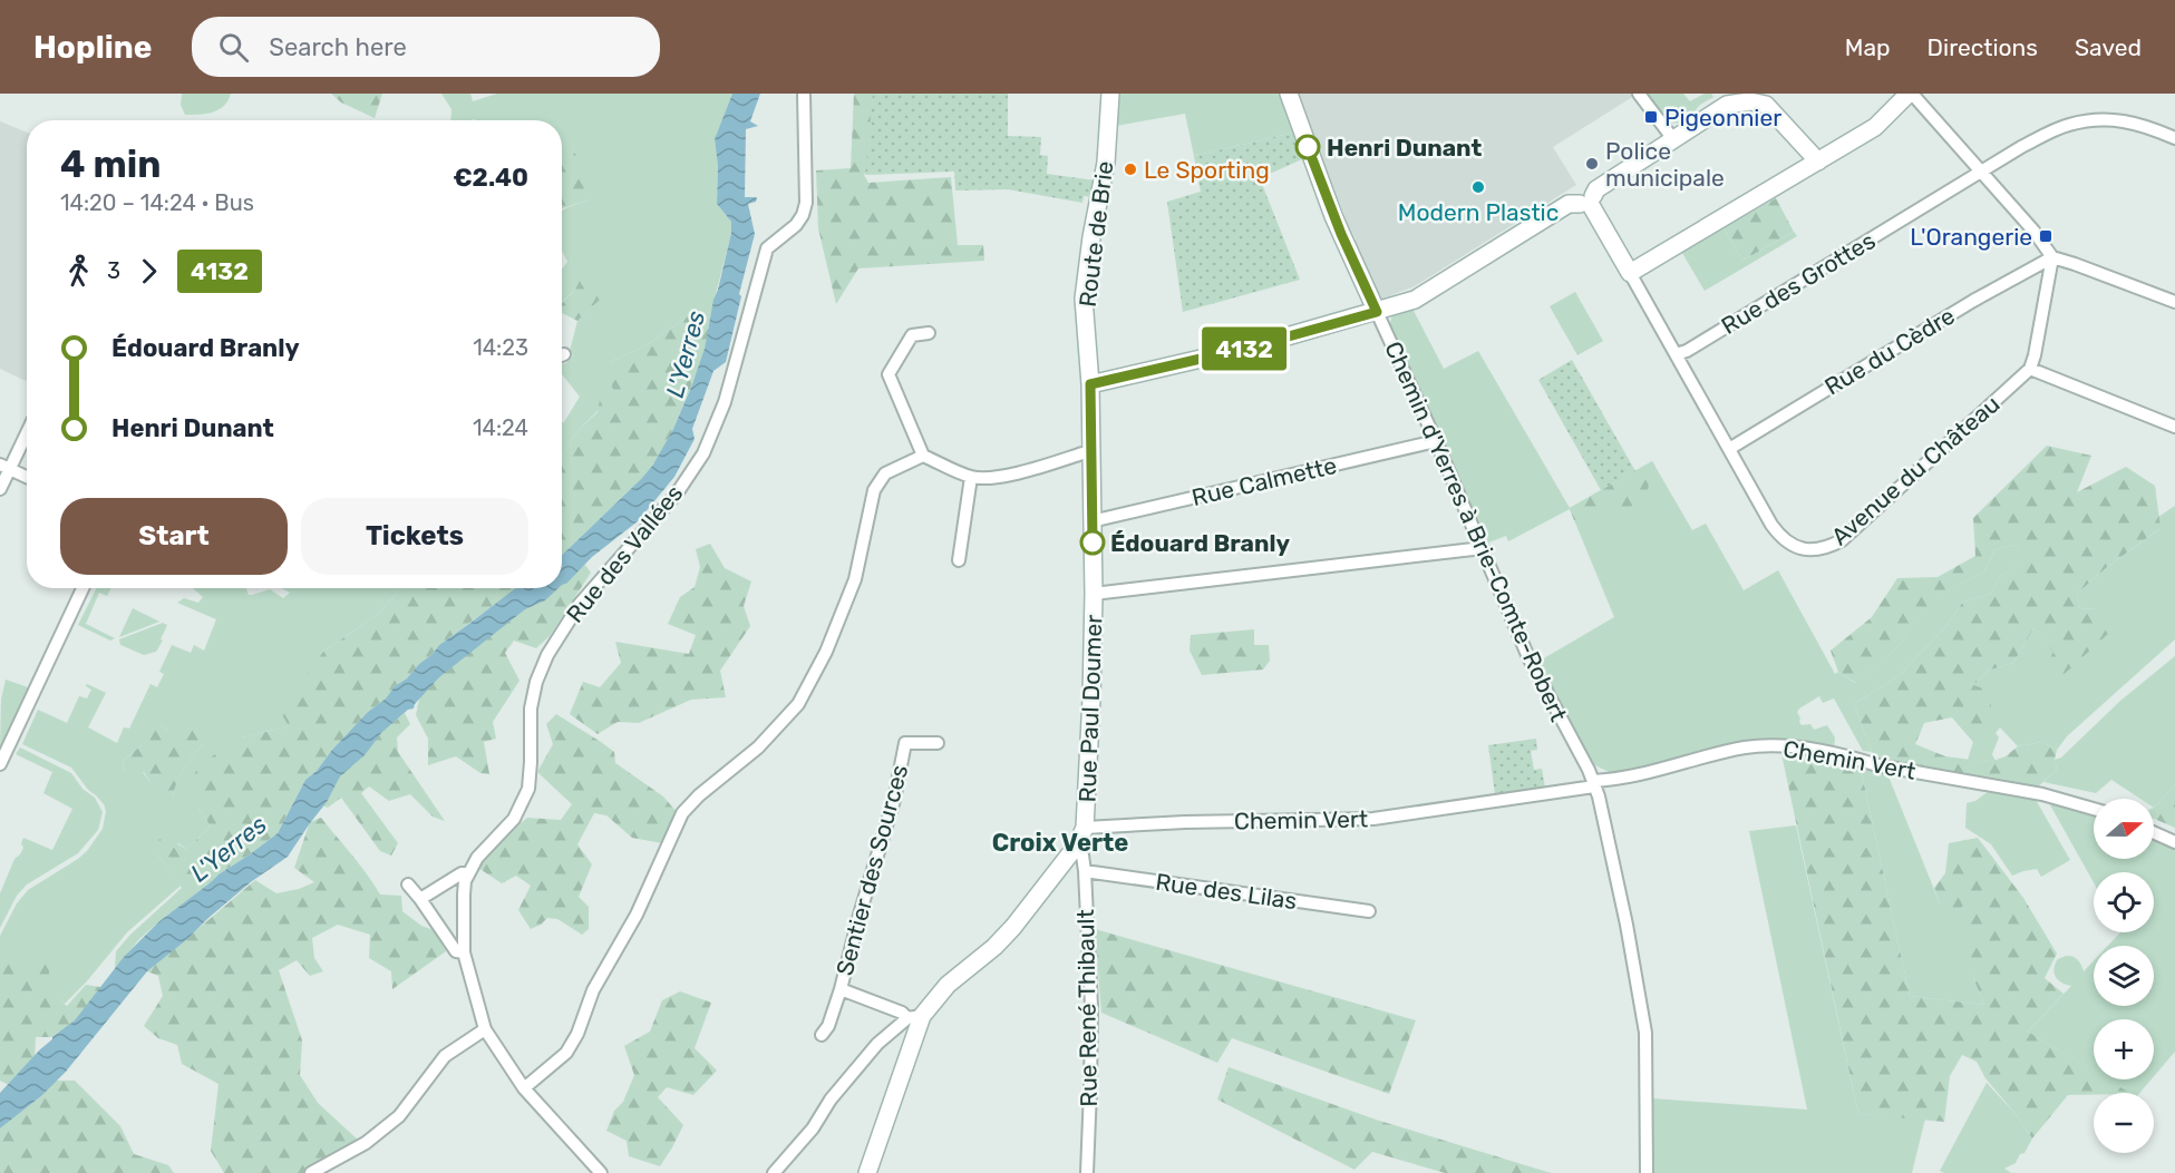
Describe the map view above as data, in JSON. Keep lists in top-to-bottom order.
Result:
{
  "streets": {
    "street": [
      "Route de Brie",
      "Rue des Grottes",
      "Rue du Cèdre",
      "Avenue du Château",
      "Rue Calmette",
      "Chemin d'Yerres à Brie-Comte-Robert",
      "Rue des Vallées",
      "Rue Paul Doumer",
      "Chemin Vert",
      "Sentier des Sources",
      "Rue des Lilas",
      "Rue René Thibault"
    ]
  },
  "crossings": [
    ["Route de Brie", "Rue Paul Doumer"],
    ["Rue des Grottes", "Avenue du Château"],
    ["Rue du Cèdre", "Avenue du Château"],
    ["Rue Calmette", "Chemin d'Yerres à Brie-Comte-Robert"],
    ["Rue Calmette", "Rue Paul Doumer"],
    ["Chemin d'Yerres à Brie-Comte-Robert", "Chemin Vert"],
    ["Rue Paul Doumer", "Chemin Vert"],
    ["Rue Paul Doumer", "Sentier des Sources"],
    ["Rue Paul Doumer", "Rue René Thibault"],
    ["Rue des Lilas", "Rue René Thibault"]
  ],
  "districts": ["Croix Verte"],
  "water": ["L'Yerres"],
  "places": {
    "transit": ["Pigeonnier", "L'Orangerie"],
    "other": [
      "Henri Dunant",
      "Police municipale",
      "Le Sporting",
      "Modern Plastic",
      "Édouard Branly"
    ]
  },
  "lines": ["bus line 4132"],
  "north": "right",
  "page": {
    "header": "Hopline",
    "search": "Search here",
    "nav": ["Map", "Directions", "Saved"],
    "on_map": "4132",
    "heading": ["4 min", "14:20 – 14:24 · Bus", "€2.40"],
    "legs": ["3", "4132"],
    "list": [
      {
        "name": "Édouard Branly",
        "value": "14:23"
      },
      {
        "name": "Henri Dunant",
        "value": "14:24"
      }
    ],
    "buttons": ["Start", "Tickets"],
    "map_buttons": ["+", "−"]
  }
}
